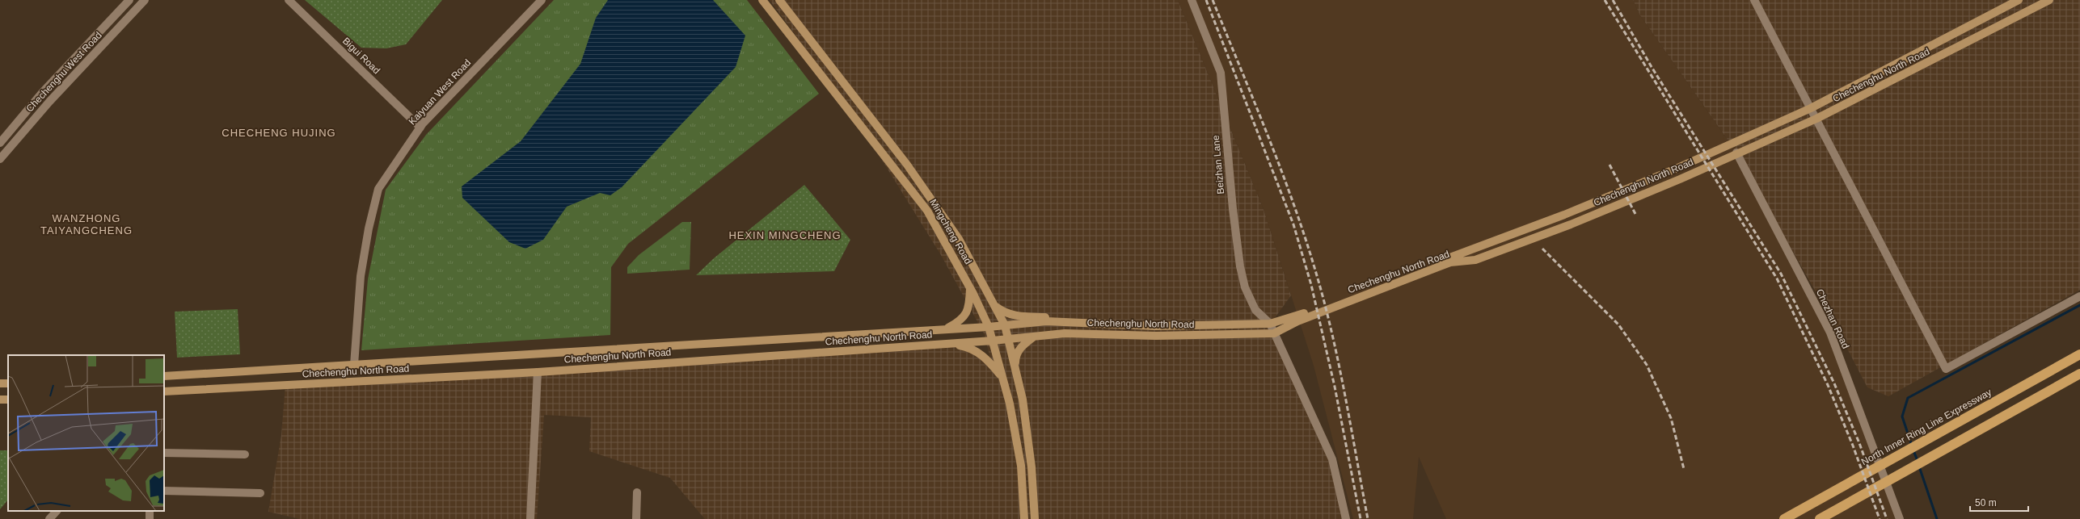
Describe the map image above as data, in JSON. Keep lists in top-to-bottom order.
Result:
{
  "streets": {
    "highway": ["North Inner Ring Line Expressway"],
    "main road": ["Chechenghu North Road", "Mingcheng Road"],
    "street": [
      "Bigui Road",
      "Chechenghu West Road",
      "Kaiyuan West Road",
      "Beizhan Lane",
      "Chezhan Road"
    ]
  },
  "crossings": [
    ["Bigui Road", "Kaiyuan West Road"],
    ["Chechenghu North Road", "Kaiyuan West Road"],
    ["Chechenghu North Road", "Beizhan Lane"],
    ["Chechenghu North Road", "Mingcheng Road"],
    ["Chechenghu North Road", "Chezhan Road"]
  ],
  "districts": ["CHECHENG HUJING", "WANZHONG TAIYANGCHENG", "HEXIN MINGCHENG"],
  "scale_bar": "50 m"
}
